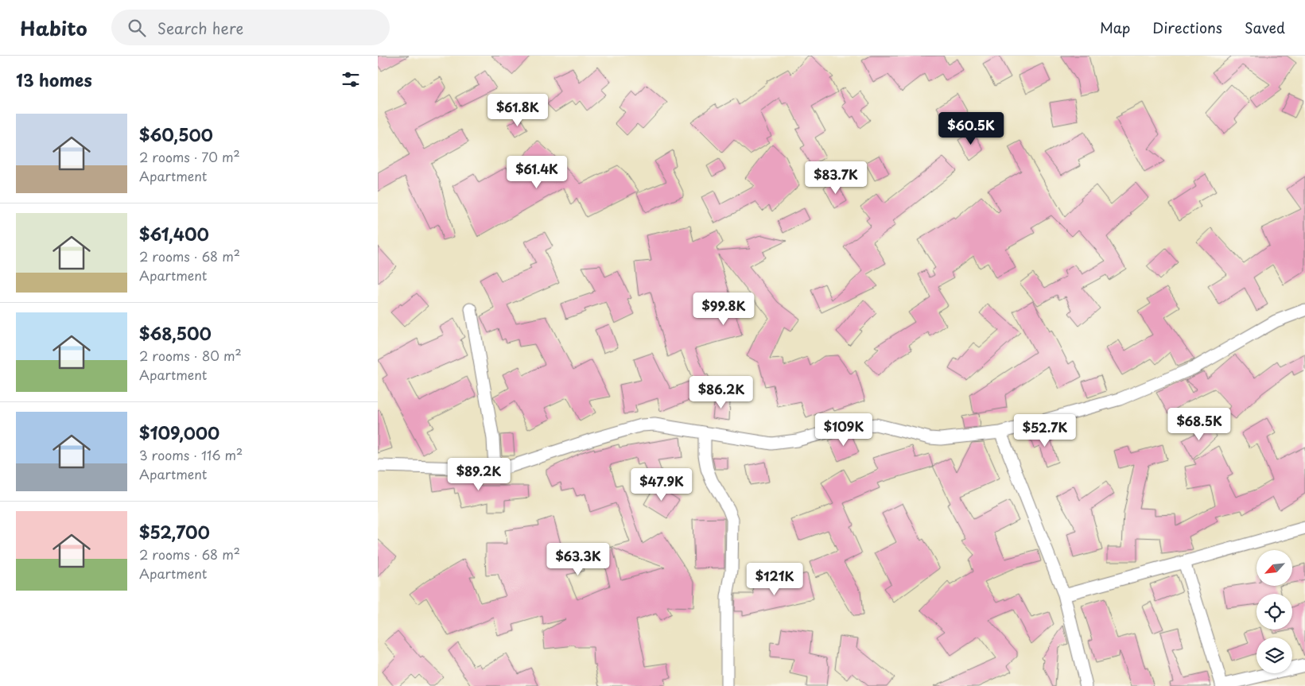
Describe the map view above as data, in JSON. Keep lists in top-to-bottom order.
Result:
{
  "north": "bottom left",
  "page": {
    "header": "Habito",
    "search": "Search here",
    "nav": ["Map", "Directions", "Saved"],
    "heading": "13 homes",
    "price": [
      "$61.8K",
      "$60.5K",
      "$61.4K",
      "$83.7K",
      "$99.8K",
      "$86.2K",
      "$68.5K",
      "$109K",
      "$52.7K",
      "$89.2K",
      "$47.9K",
      "$63.3K",
      "$121K"
    ],
    "list": [
      {
        "name": "$60,500",
        "note": "2 rooms · 70 m² · Apartment"
      },
      {
        "name": "$61,400",
        "note": "2 rooms · 68 m² · Apartment"
      },
      {
        "name": "$68,500",
        "note": "2 rooms · 80 m² · Apartment"
      },
      {
        "name": "$109,000",
        "note": "3 rooms · 116 m² · Apartment"
      },
      {
        "name": "$52,700",
        "note": "2 rooms · 68 m² · Apartment"
      }
    ]
  }
}
